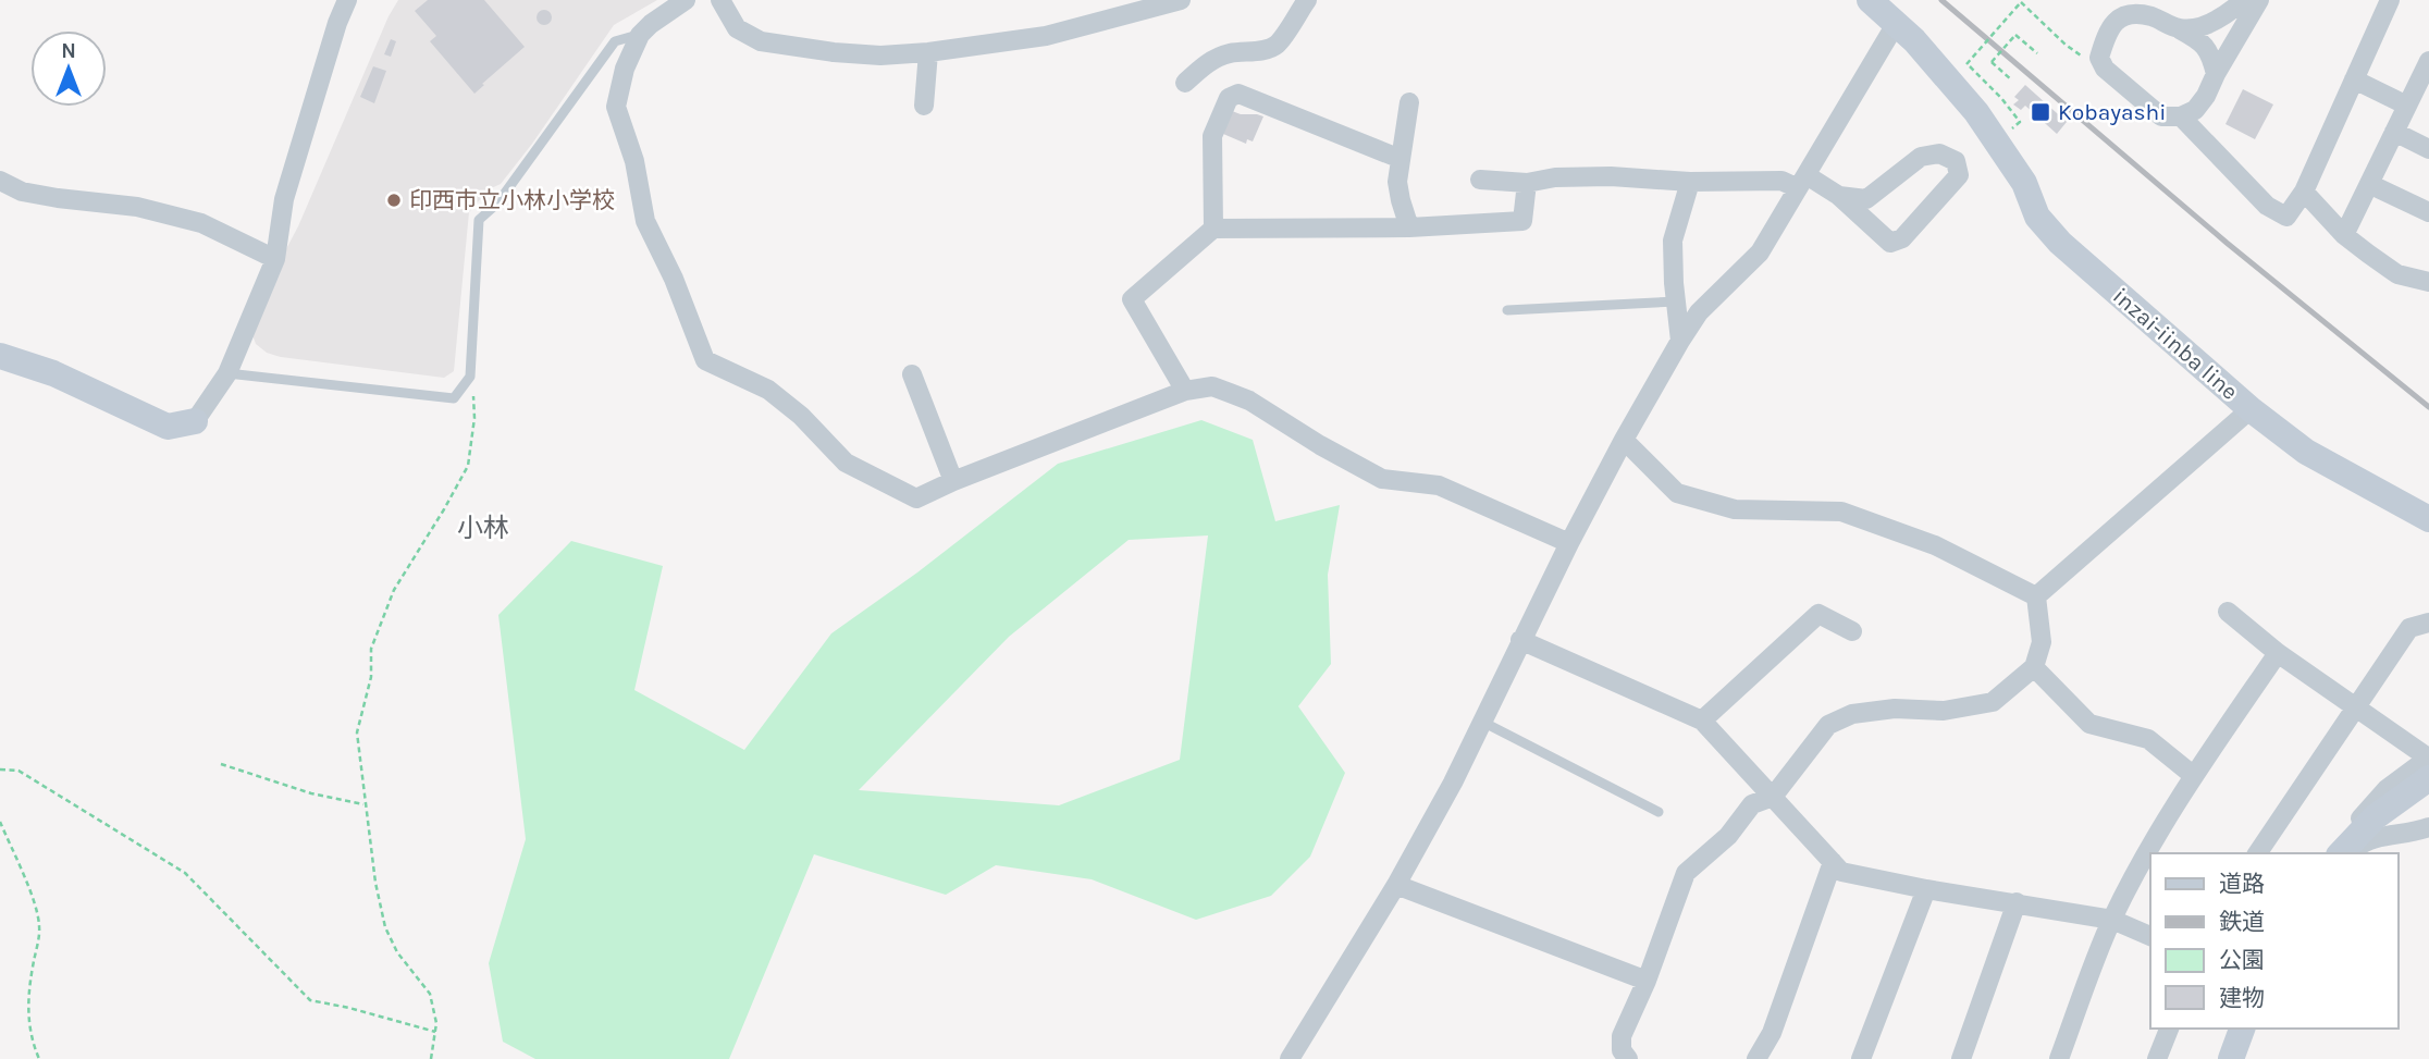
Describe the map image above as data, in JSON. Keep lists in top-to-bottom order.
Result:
{
  "streets": {
    "main road": ["inzai-iinba line"]
  },
  "districts": ["小林"],
  "places": {
    "transit": ["Kobayashi"],
    "other": ["印西市立小林小学校"]
  },
  "legend": [
    "道路",
    "鉄道",
    "公園",
    "建物"
  ],
  "north": "top"
}
